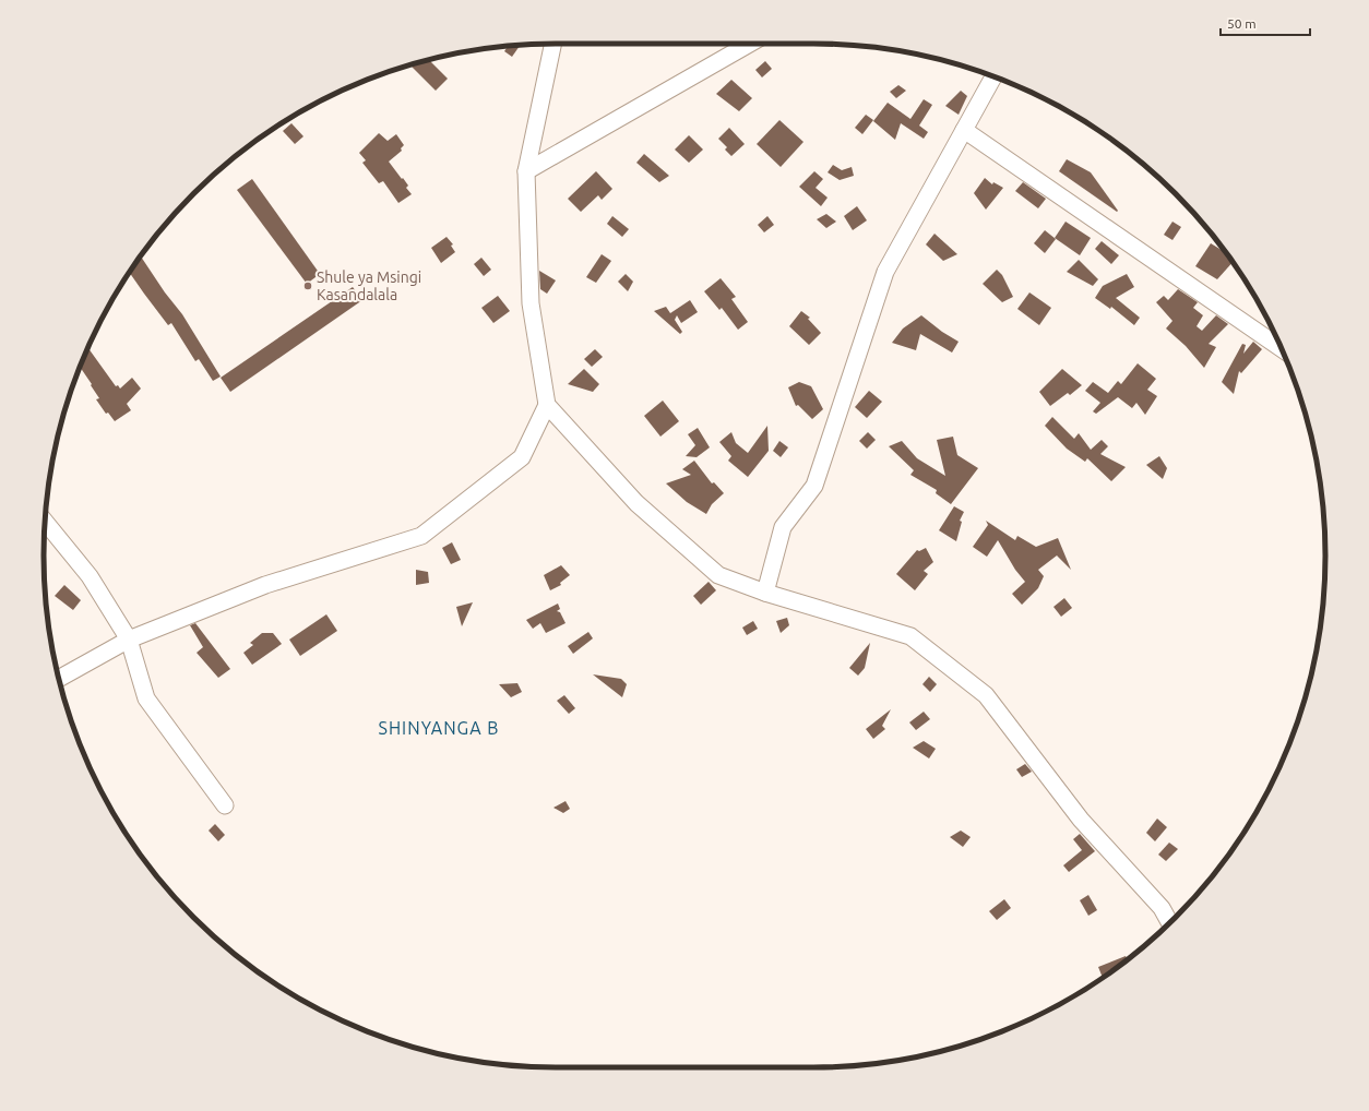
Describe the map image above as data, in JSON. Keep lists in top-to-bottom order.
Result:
{
  "districts": ["SHINYANGA B"],
  "places": ["Shule ya Msingi Kasandalala"],
  "scale_bar": "50 m"
}
